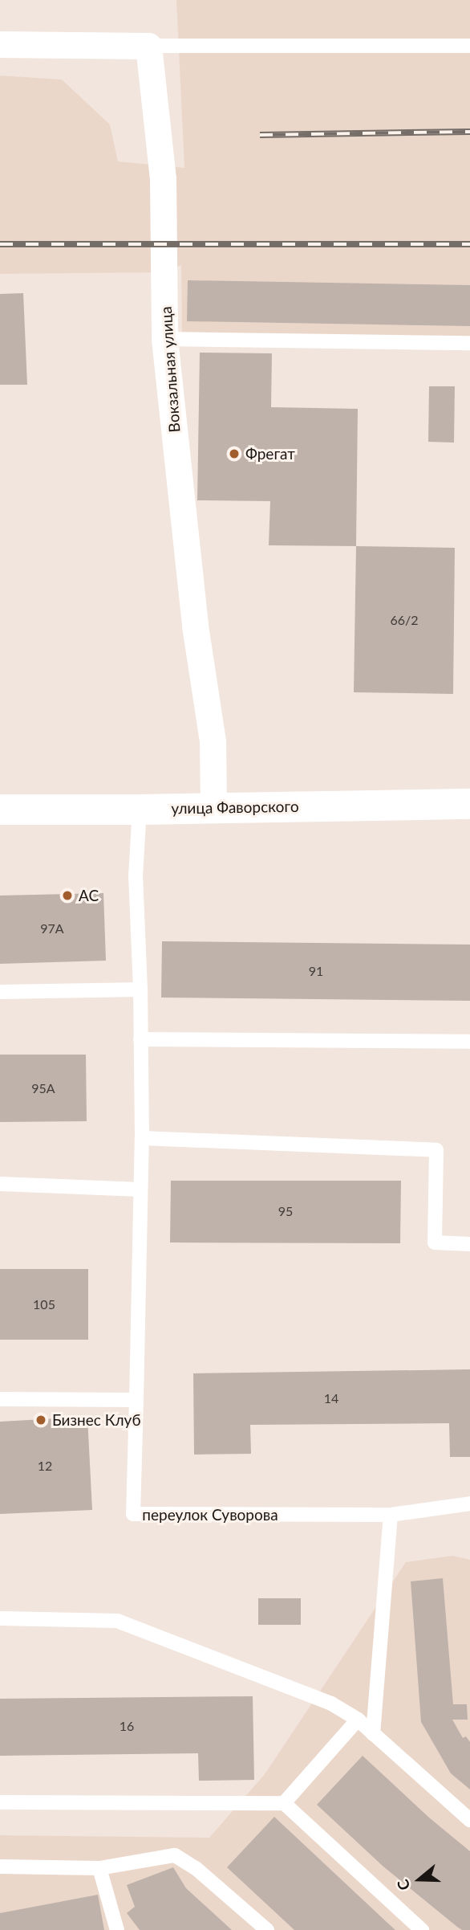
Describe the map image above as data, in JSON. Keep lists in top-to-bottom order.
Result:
{
  "streets": {
    "street": ["Вокзальная улица", "улица Фаворского"],
    "lane": ["переулок Суворова"]
  },
  "crossings": [
    ["Вокзальная улица", "улица Фаворского"]
  ],
  "places": ["Фрегат", "АС", "Бизнес Клуб"],
  "house_numbers": [
    "66/2",
    "97А",
    "91",
    "95А",
    "95",
    "105",
    "14",
    "12",
    "16"
  ],
  "north": "left"
}
